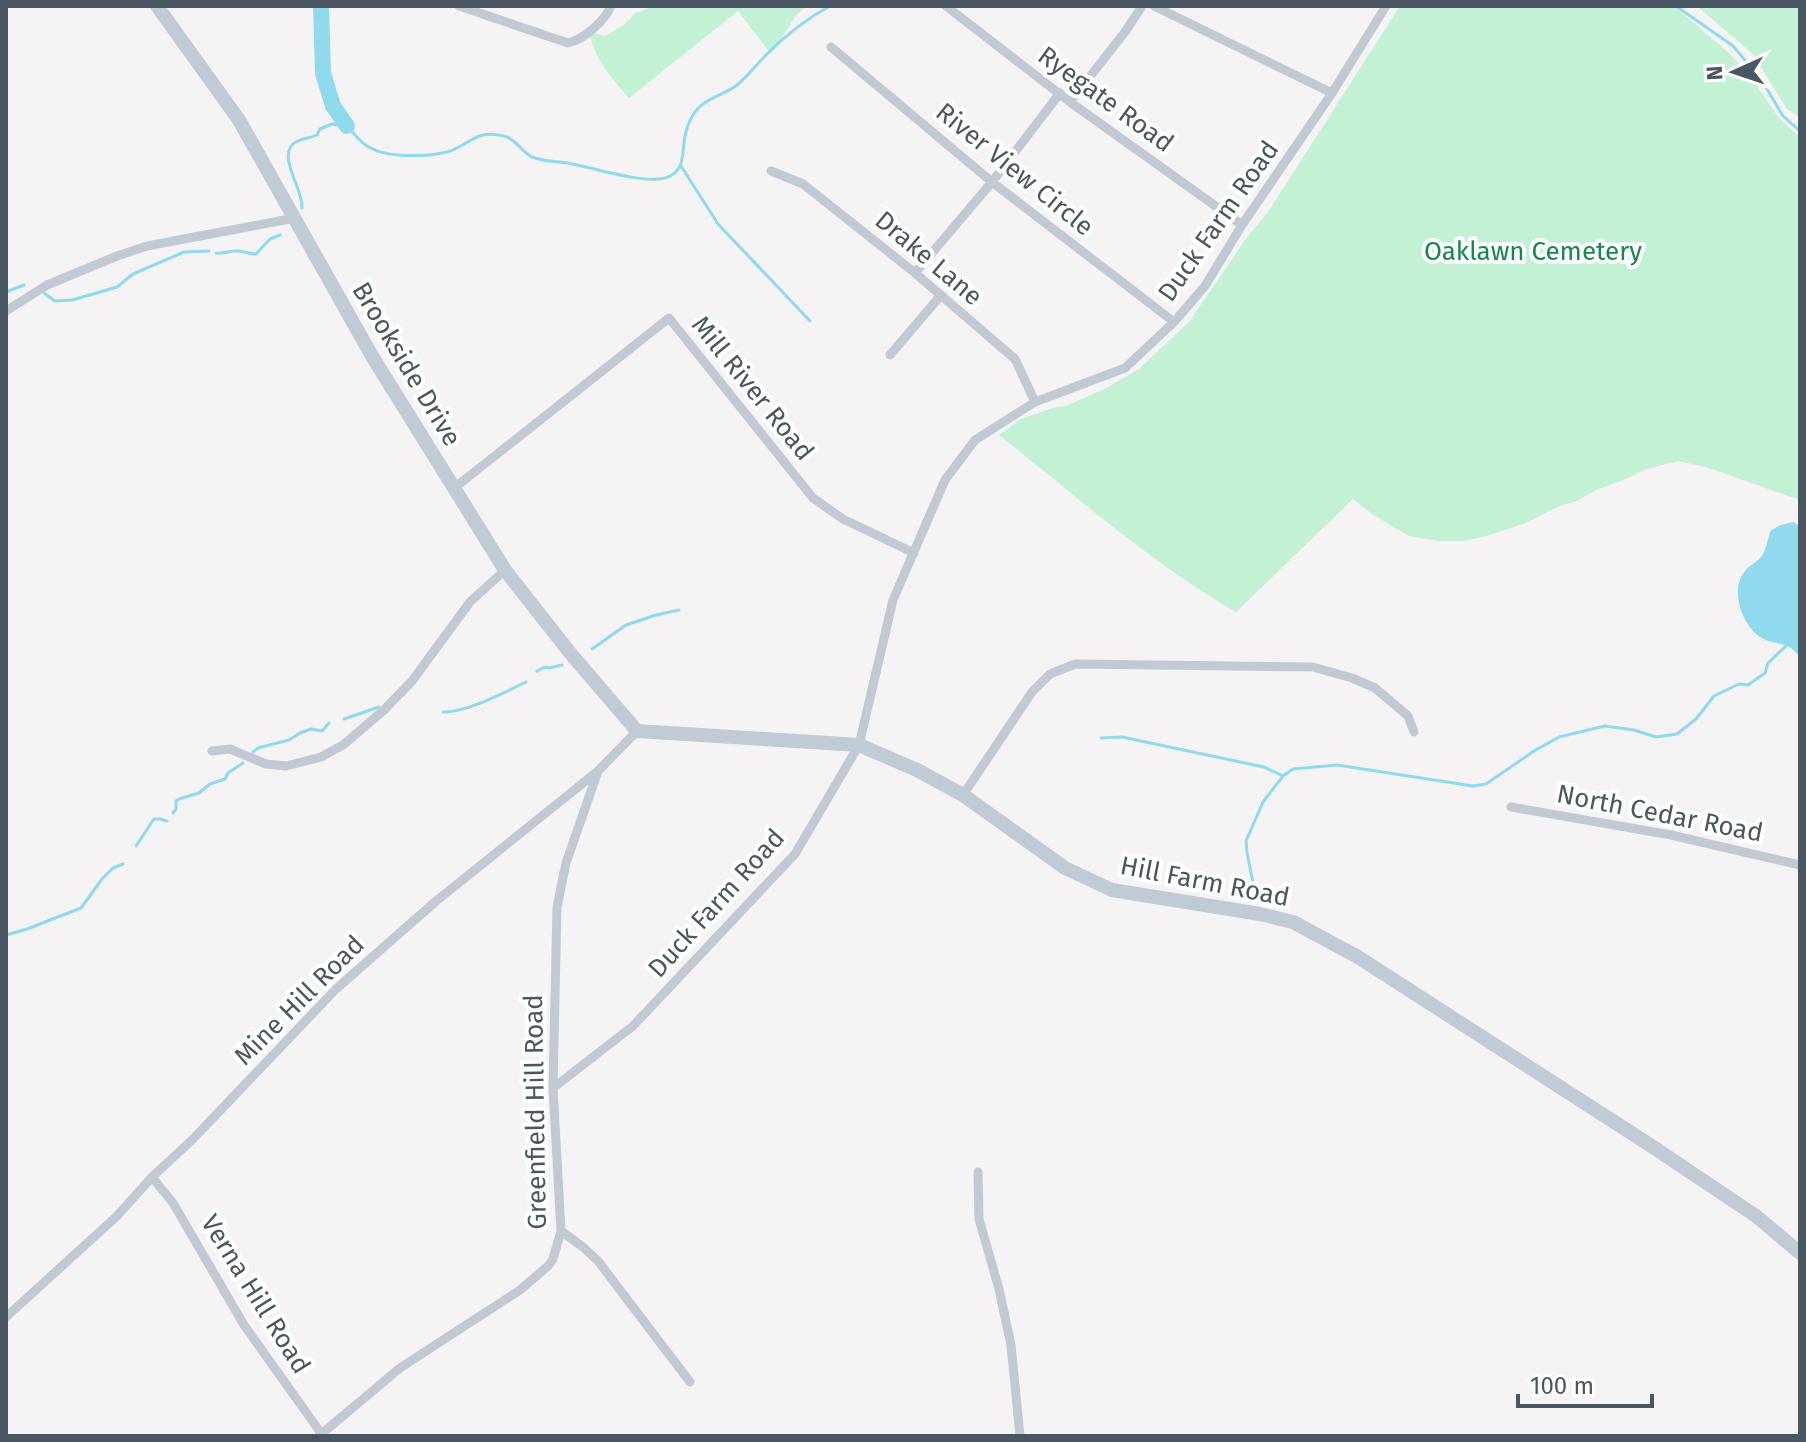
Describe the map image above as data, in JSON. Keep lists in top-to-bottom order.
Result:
{
  "streets": {
    "main road": ["Brookside Drive", "Hill Farm Road"],
    "street": [
      "Ryegate Road",
      "River View Circle",
      "Duck Farm Road",
      "Drake Lane",
      "Mill River Road",
      "North Cedar Road",
      "Mine Hill Road",
      "Greenfield Hill Road",
      "Verna Hill Road"
    ]
  },
  "crossings": [
    ["Ryegate Road", "Duck Farm Road"],
    ["River View Circle", "Duck Farm Road"],
    ["Duck Farm Road", "Drake Lane"],
    ["Duck Farm Road", "Mill River Road"],
    ["Duck Farm Road", "Hill Farm Road"],
    ["Duck Farm Road", "Greenfield Hill Road"],
    ["Brookside Drive", "Mill River Road"],
    ["Brookside Drive", "Hill Farm Road"],
    ["Brookside Drive", "Mine Hill Road"],
    ["Hill Farm Road", "Mine Hill Road"],
    ["Mine Hill Road", "Greenfield Hill Road"],
    ["Mine Hill Road", "Verna Hill Road"],
    ["Greenfield Hill Road", "Verna Hill Road"]
  ],
  "parks": ["Oaklawn Cemetery"],
  "scale_bar": "100 m",
  "north": "left"
}
